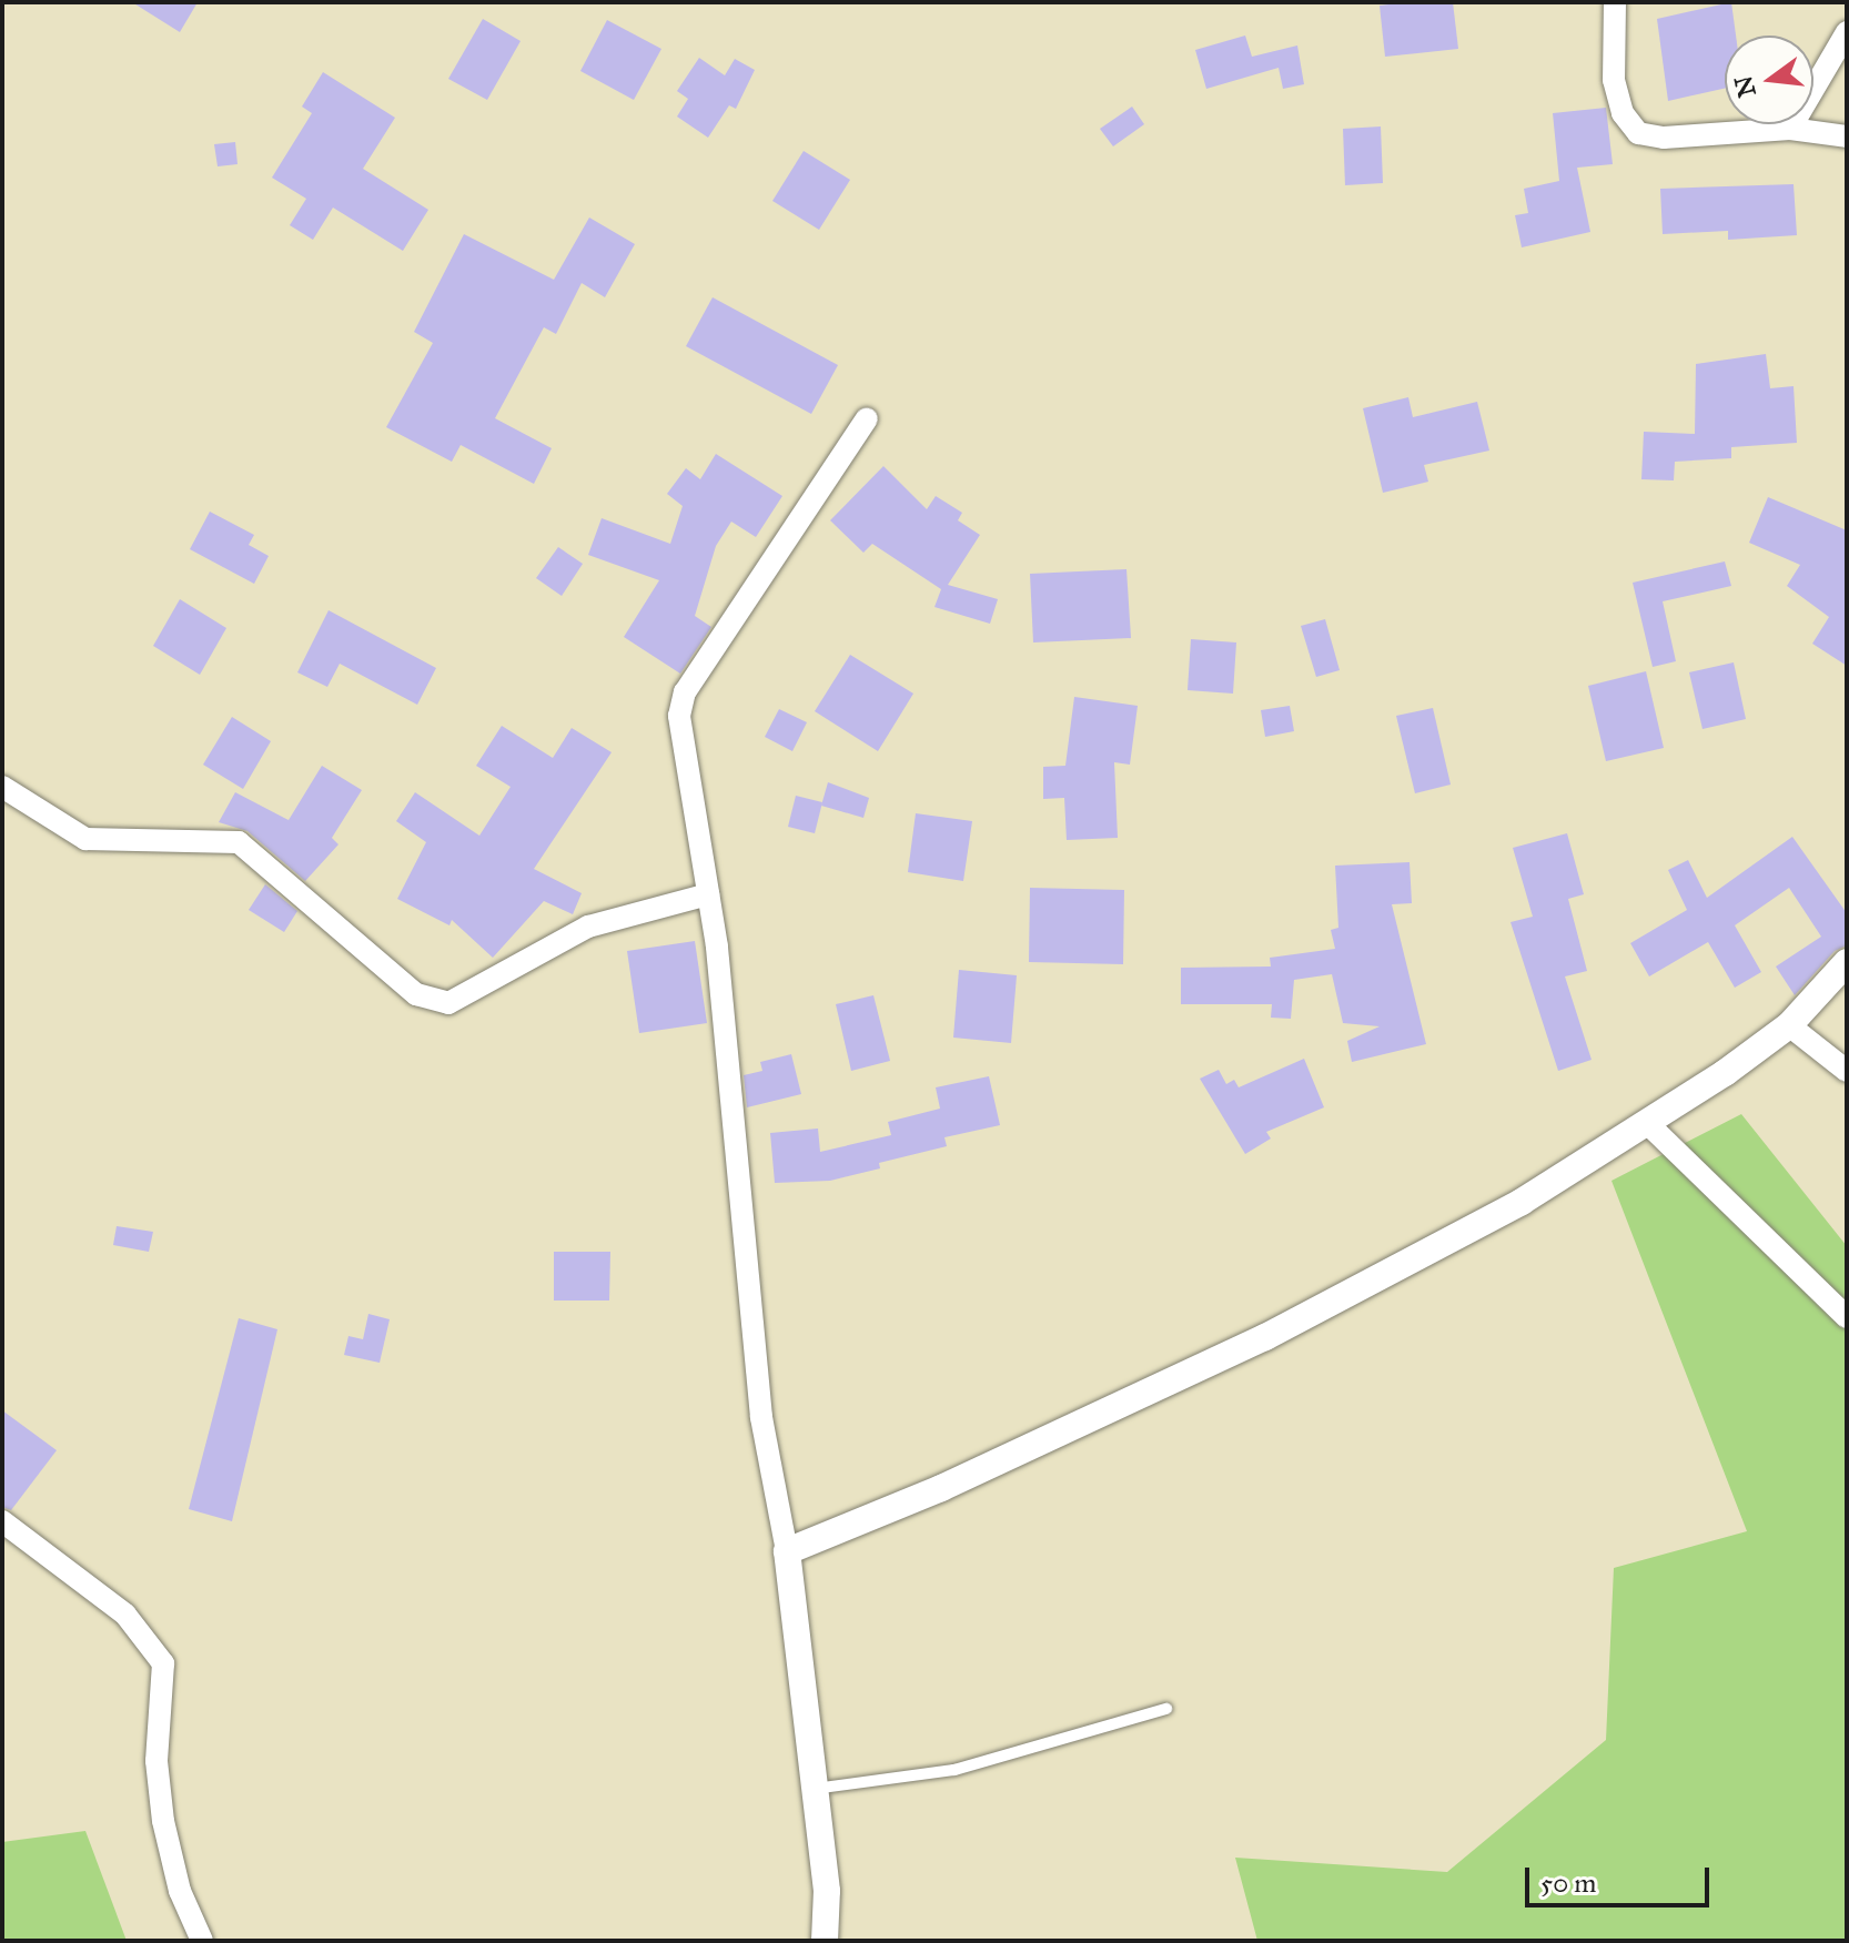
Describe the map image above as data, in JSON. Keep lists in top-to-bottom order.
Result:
{
  "scale_bar": "50 m",
  "north": "left"
}
